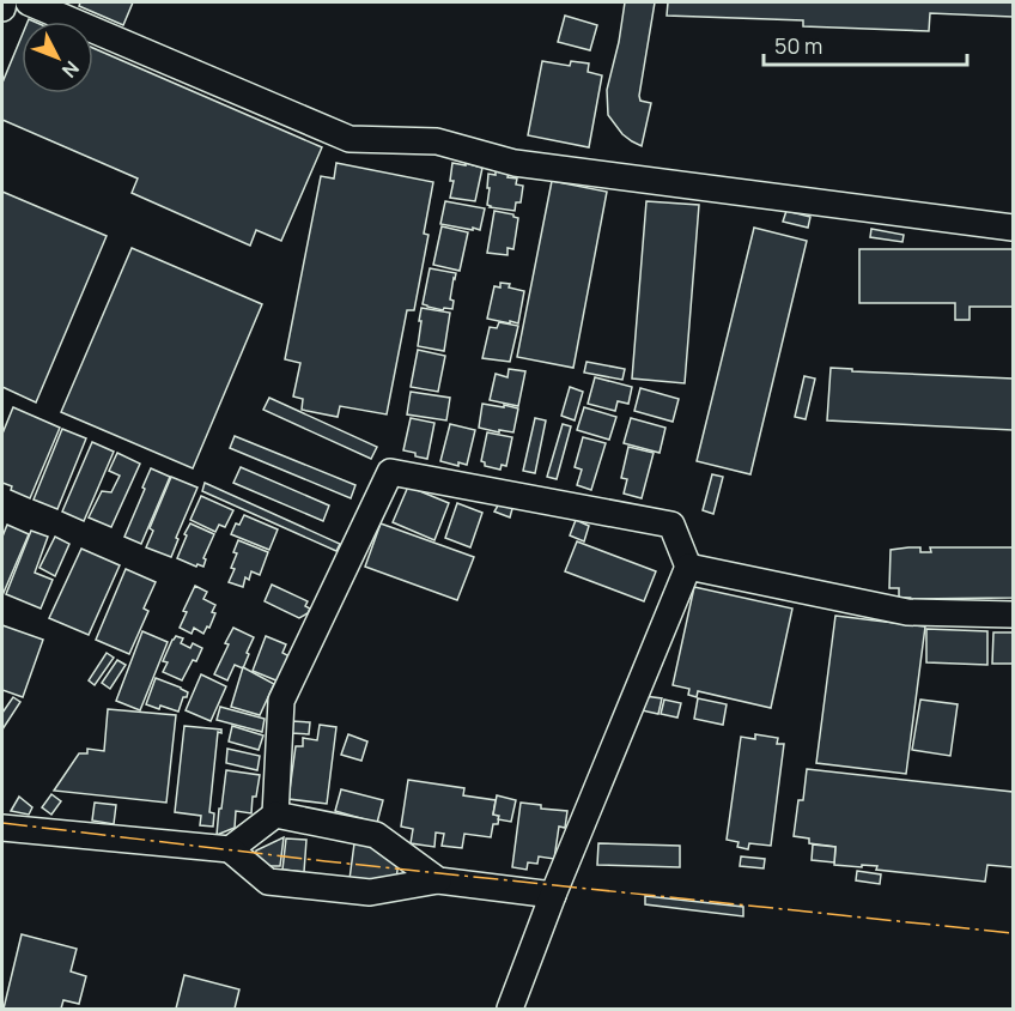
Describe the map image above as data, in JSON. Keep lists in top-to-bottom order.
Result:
{
  "scale_bar": "50 m",
  "north": "bottom right"
}
